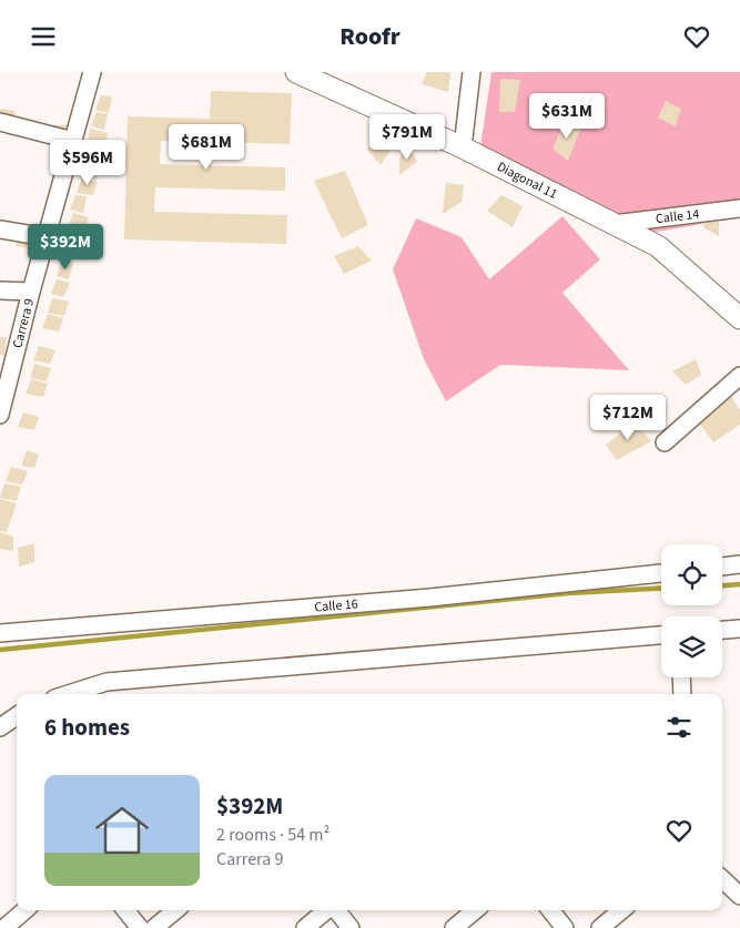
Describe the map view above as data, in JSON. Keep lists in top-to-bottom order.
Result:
{
  "streets": {
    "street": [
      "Diagonal 11",
      "Calle 14",
      "Carrera 9",
      "Calle 16"
    ]
  },
  "crossings": [
    ["Diagonal 11", "Calle 14"]
  ],
  "page": {
    "header": "Roofr",
    "price": [
      "$631M",
      "$791M",
      "$681M",
      "$596M",
      "$392M",
      "$712M"
    ],
    "heading": "6 homes",
    "list": [
      {
        "name": "$392M",
        "note": "2 rooms · 54 m² · Carrera 9"
      }
    ]
  }
}
